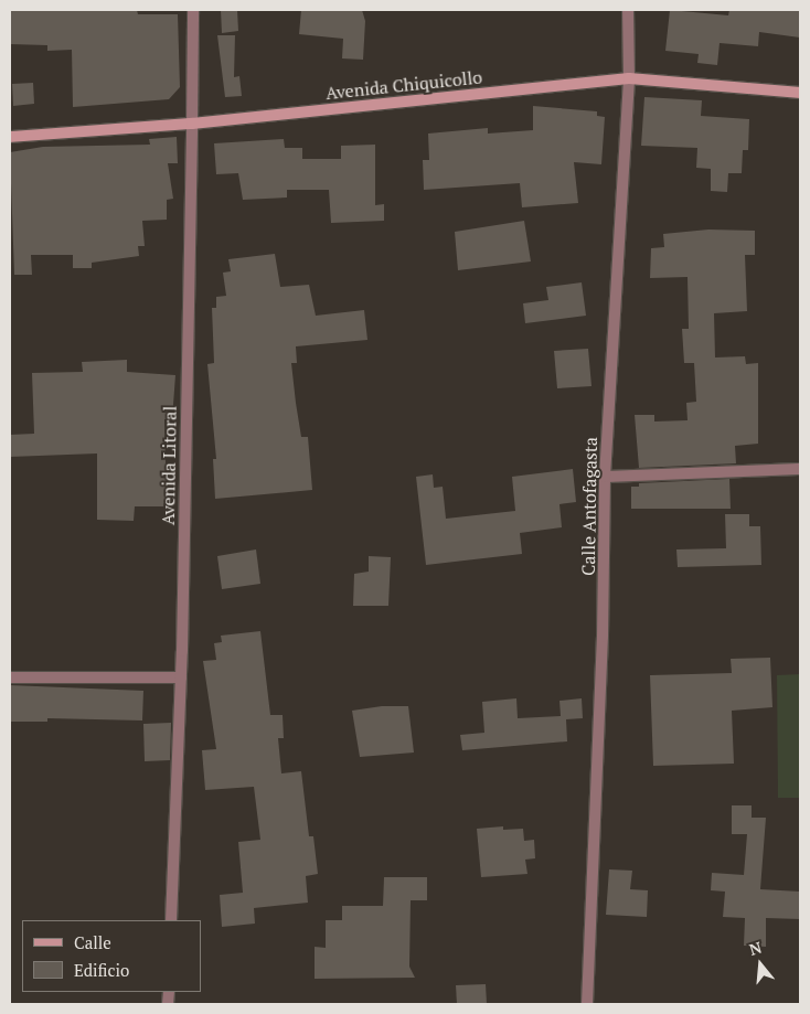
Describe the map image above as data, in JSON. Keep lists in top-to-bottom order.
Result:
{
  "streets": {
    "main road": ["Avenida Chiquicollo"],
    "street": ["Avenida Litoral", "Calle Antofagasta"]
  },
  "crossings": [
    ["Avenida Chiquicollo", "Avenida Litoral"],
    ["Avenida Chiquicollo", "Calle Antofagasta"]
  ],
  "legend": ["Calle", "Edificio"],
  "north": "top"
}
